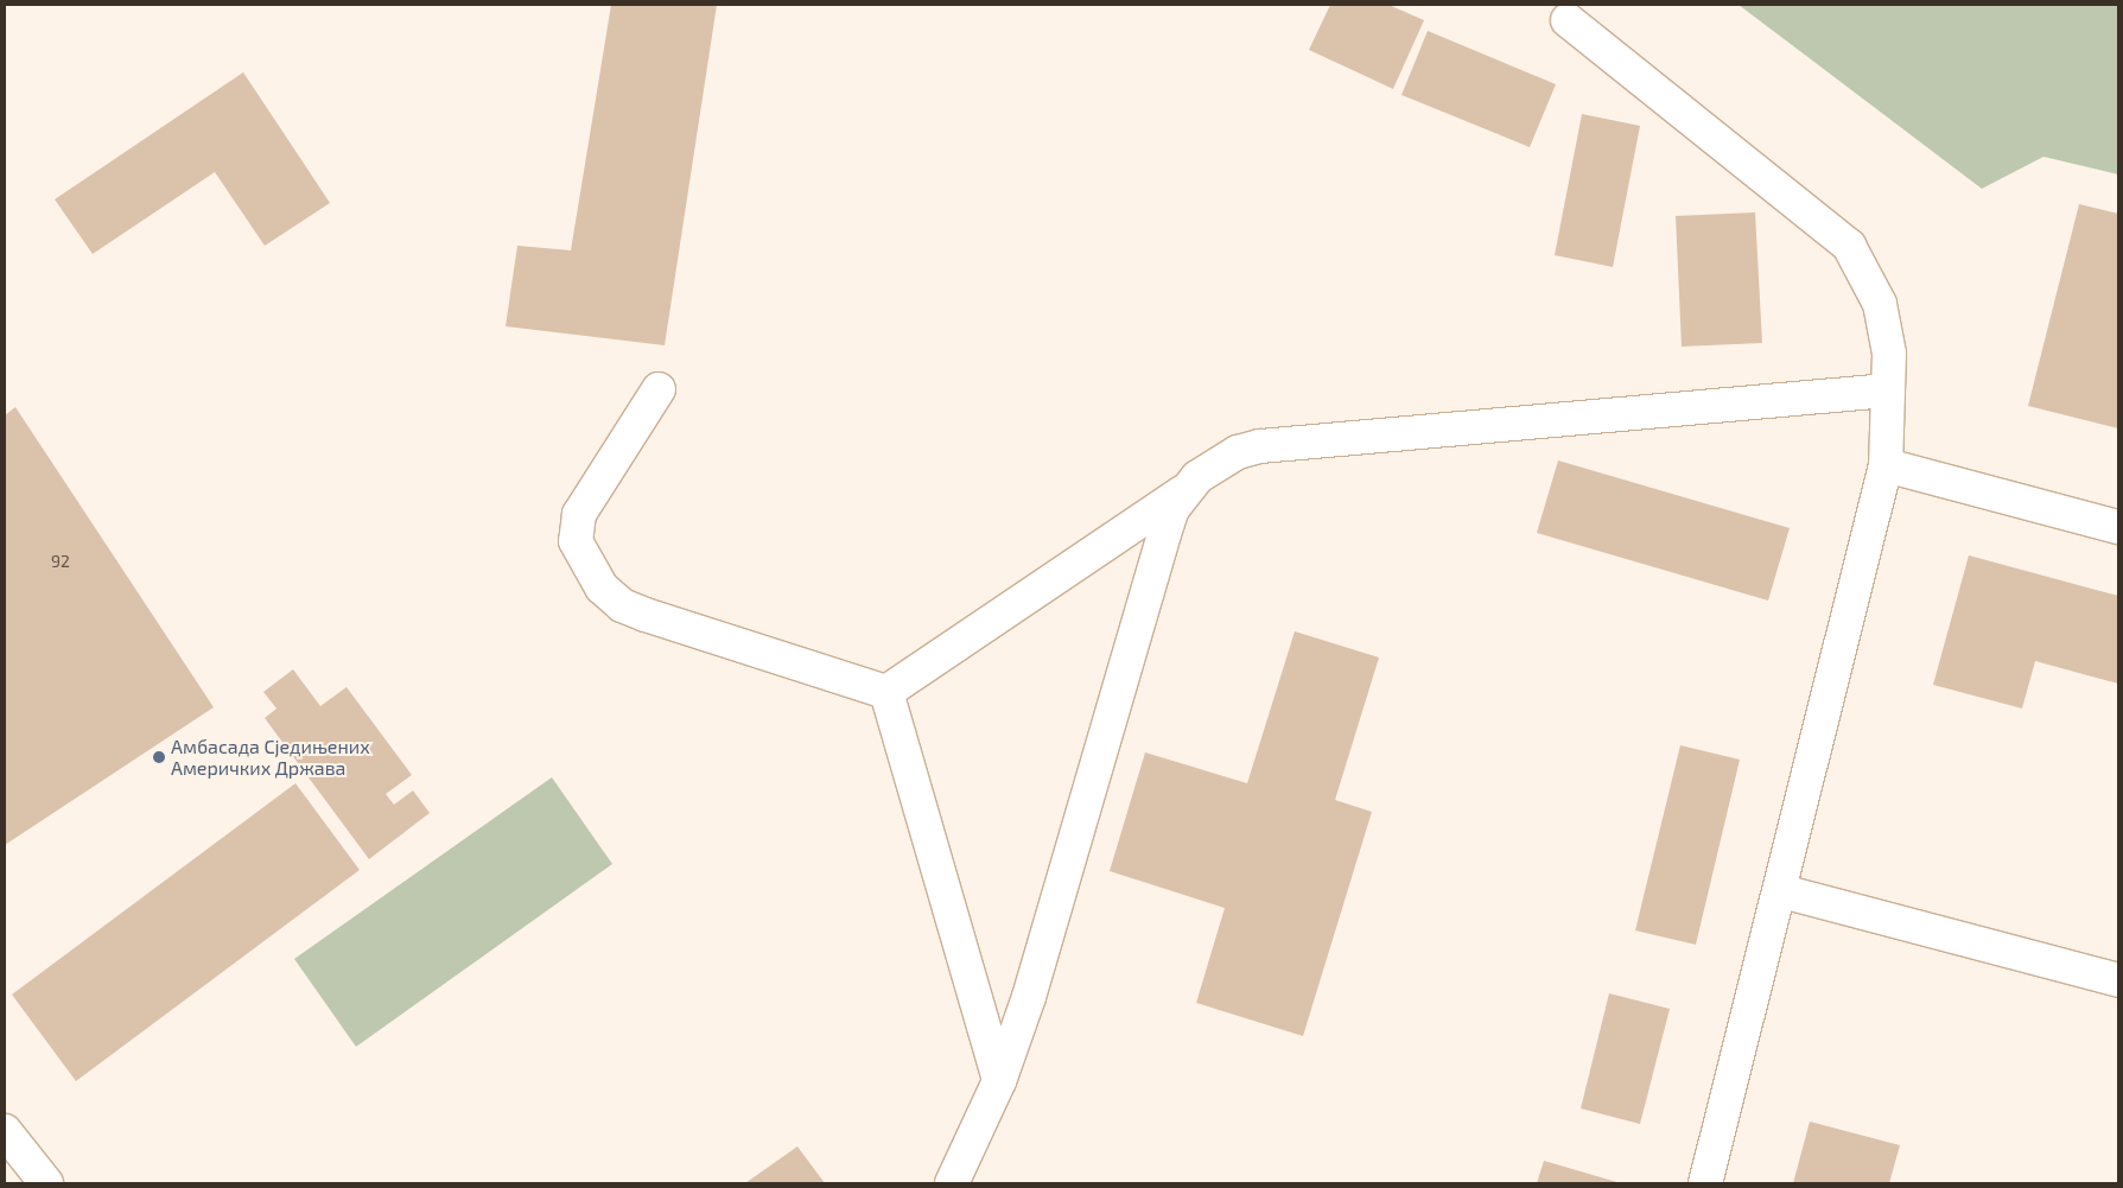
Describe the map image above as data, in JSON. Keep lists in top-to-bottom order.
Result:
{
  "places": ["Амбасада Сједињених Америчких Држава"],
  "house_numbers": ["92"]
}
